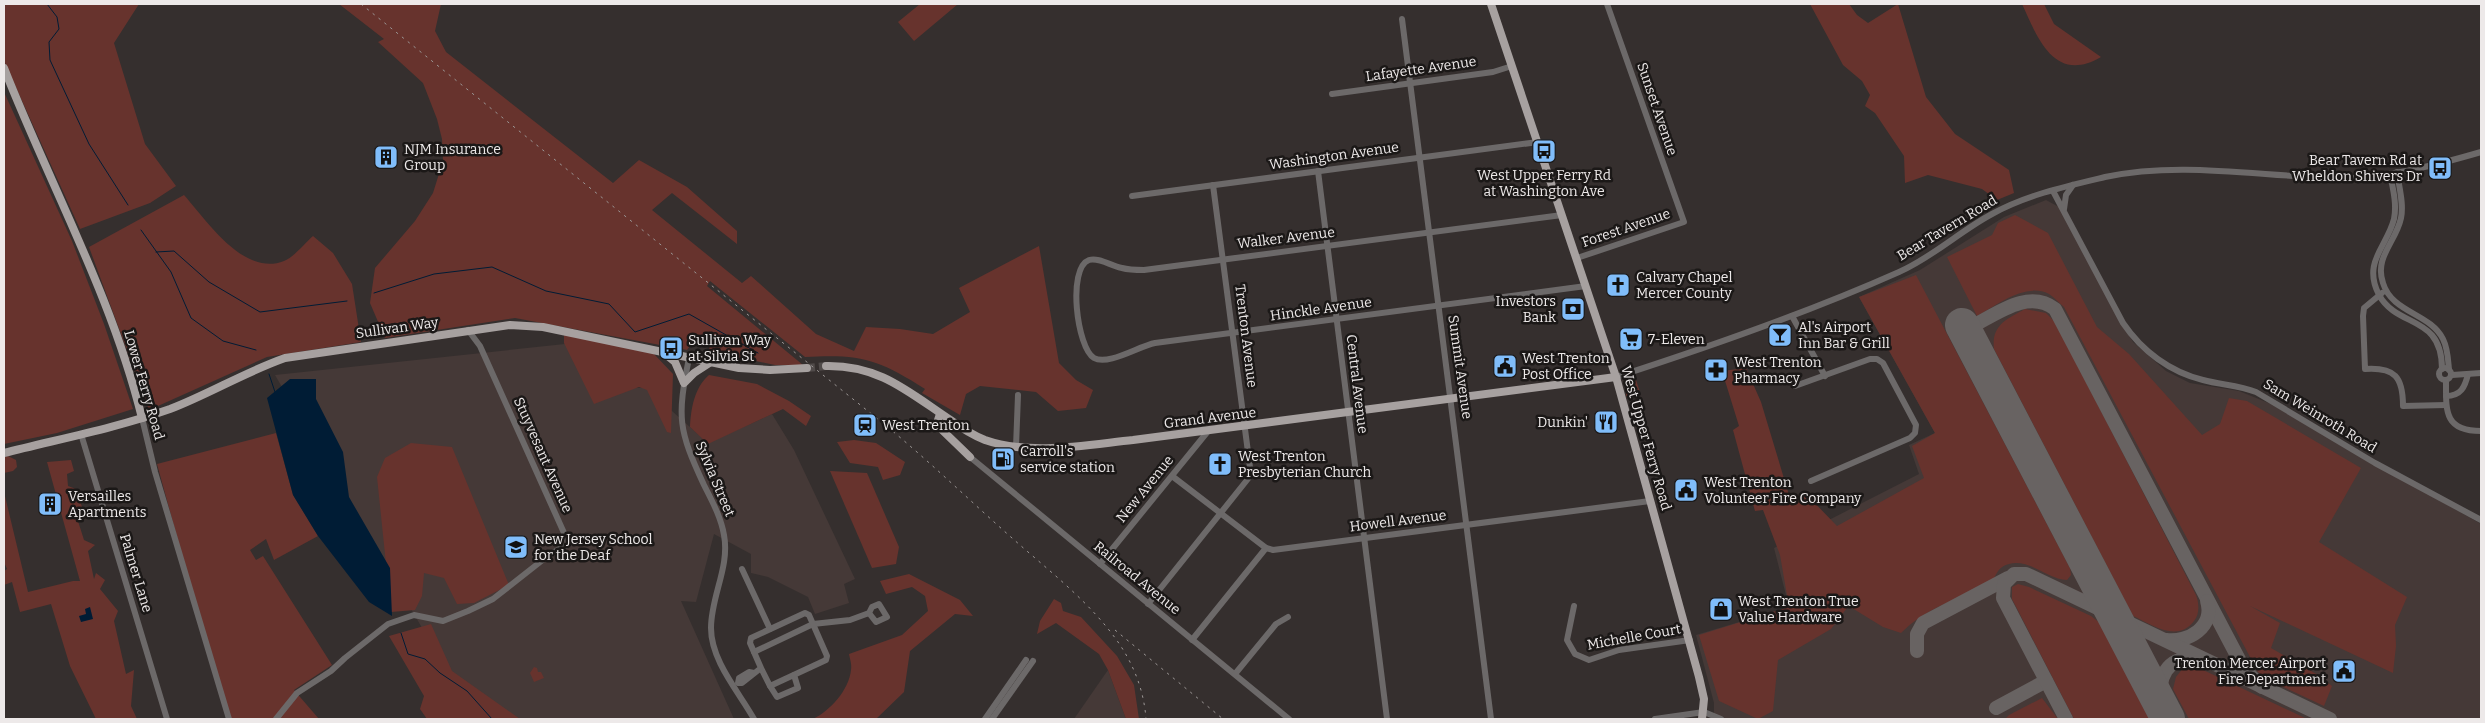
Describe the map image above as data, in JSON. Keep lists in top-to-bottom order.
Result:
{
  "streets": {
    "main road": [
      "Sullivan Way",
      "Lower Ferry Road",
      "Grand Avenue",
      "West Upper Ferry Road"
    ],
    "street": [
      "Lafayette Avenue",
      "Sunset Avenue",
      "Washington Avenue",
      "Forest Avenue",
      "Bear Tavern Road",
      "Walker Avenue",
      "Hinckle Avenue",
      "Trenton Avenue",
      "Summit Avenue",
      "Central Avenue",
      "Sam Weinroth Road",
      "Stuyvesant Avenue",
      "Sylvia Street",
      "New Avenue",
      "Howell Avenue",
      "Palmer Lane",
      "Railroad Avenue",
      "Michelle Court"
    ]
  },
  "crossings": [
    ["Lafayette Avenue", "Summit Avenue"],
    ["Lafayette Avenue", "West Upper Ferry Road"],
    ["Sunset Avenue", "Forest Avenue"],
    ["Washington Avenue", "Trenton Avenue"],
    ["Washington Avenue", "Summit Avenue"],
    ["Washington Avenue", "Central Avenue"],
    ["Washington Avenue", "West Upper Ferry Road"],
    ["Forest Avenue", "West Upper Ferry Road"],
    ["Bear Tavern Road", "Sam Weinroth Road"],
    ["Bear Tavern Road", "Grand Avenue"],
    ["Bear Tavern Road", "West Upper Ferry Road"],
    ["Walker Avenue", "Hinckle Avenue"],
    ["Walker Avenue", "Trenton Avenue"],
    ["Walker Avenue", "Summit Avenue"],
    ["Walker Avenue", "Central Avenue"],
    ["Walker Avenue", "West Upper Ferry Road"],
    ["Hinckle Avenue", "Trenton Avenue"],
    ["Hinckle Avenue", "Summit Avenue"],
    ["Hinckle Avenue", "Central Avenue"],
    ["Hinckle Avenue", "West Upper Ferry Road"],
    ["Sullivan Way", "Lower Ferry Road"],
    ["Sullivan Way", "Stuyvesant Avenue"],
    ["Sullivan Way", "Sylvia Street"],
    ["Sullivan Way", "Palmer Lane"],
    ["Trenton Avenue", "Grand Avenue"],
    ["Trenton Avenue", "Railroad Avenue"],
    ["Summit Avenue", "Grand Avenue"],
    ["Summit Avenue", "Howell Avenue"],
    ["Central Avenue", "Grand Avenue"],
    ["Central Avenue", "Howell Avenue"],
    ["Grand Avenue", "West Upper Ferry Road"],
    ["Grand Avenue", "New Avenue"],
    ["West Upper Ferry Road", "Howell Avenue"],
    ["West Upper Ferry Road", "Michelle Court"],
    ["New Avenue", "Railroad Avenue"]
  ],
  "places": {
    "bus stop": ["West Upper Ferry Rd at Washington Ave", "Bear Tavern Rd at Wheldon Shivers Dr", "Sullivan Way at Silvia St"],
    "building": ["NJM Insurance Group", "Versailles Apartments"],
    "church": ["Calvary Chapel Mercer County", "West Trenton Presbyterian Church"],
    "bank": ["Investors Bank"],
    "bar": ["Al's Airport Inn Bar & Grill"],
    "supermarket": ["7-Eleven"],
    "public building": ["West Trenton Post Office", "West Trenton Volunteer Fire Company", "Trenton Mercer Airport Fire Department"],
    "pharmacy": ["West Trenton Pharmacy"],
    "restaurant": ["Dunkin'"],
    "station": ["West Trenton"],
    "fuel station": ["Carroll's service station"],
    "school or university": ["New Jersey School for the Deaf"],
    "shop": ["West Trenton True Value Hardware"]
  }
}
